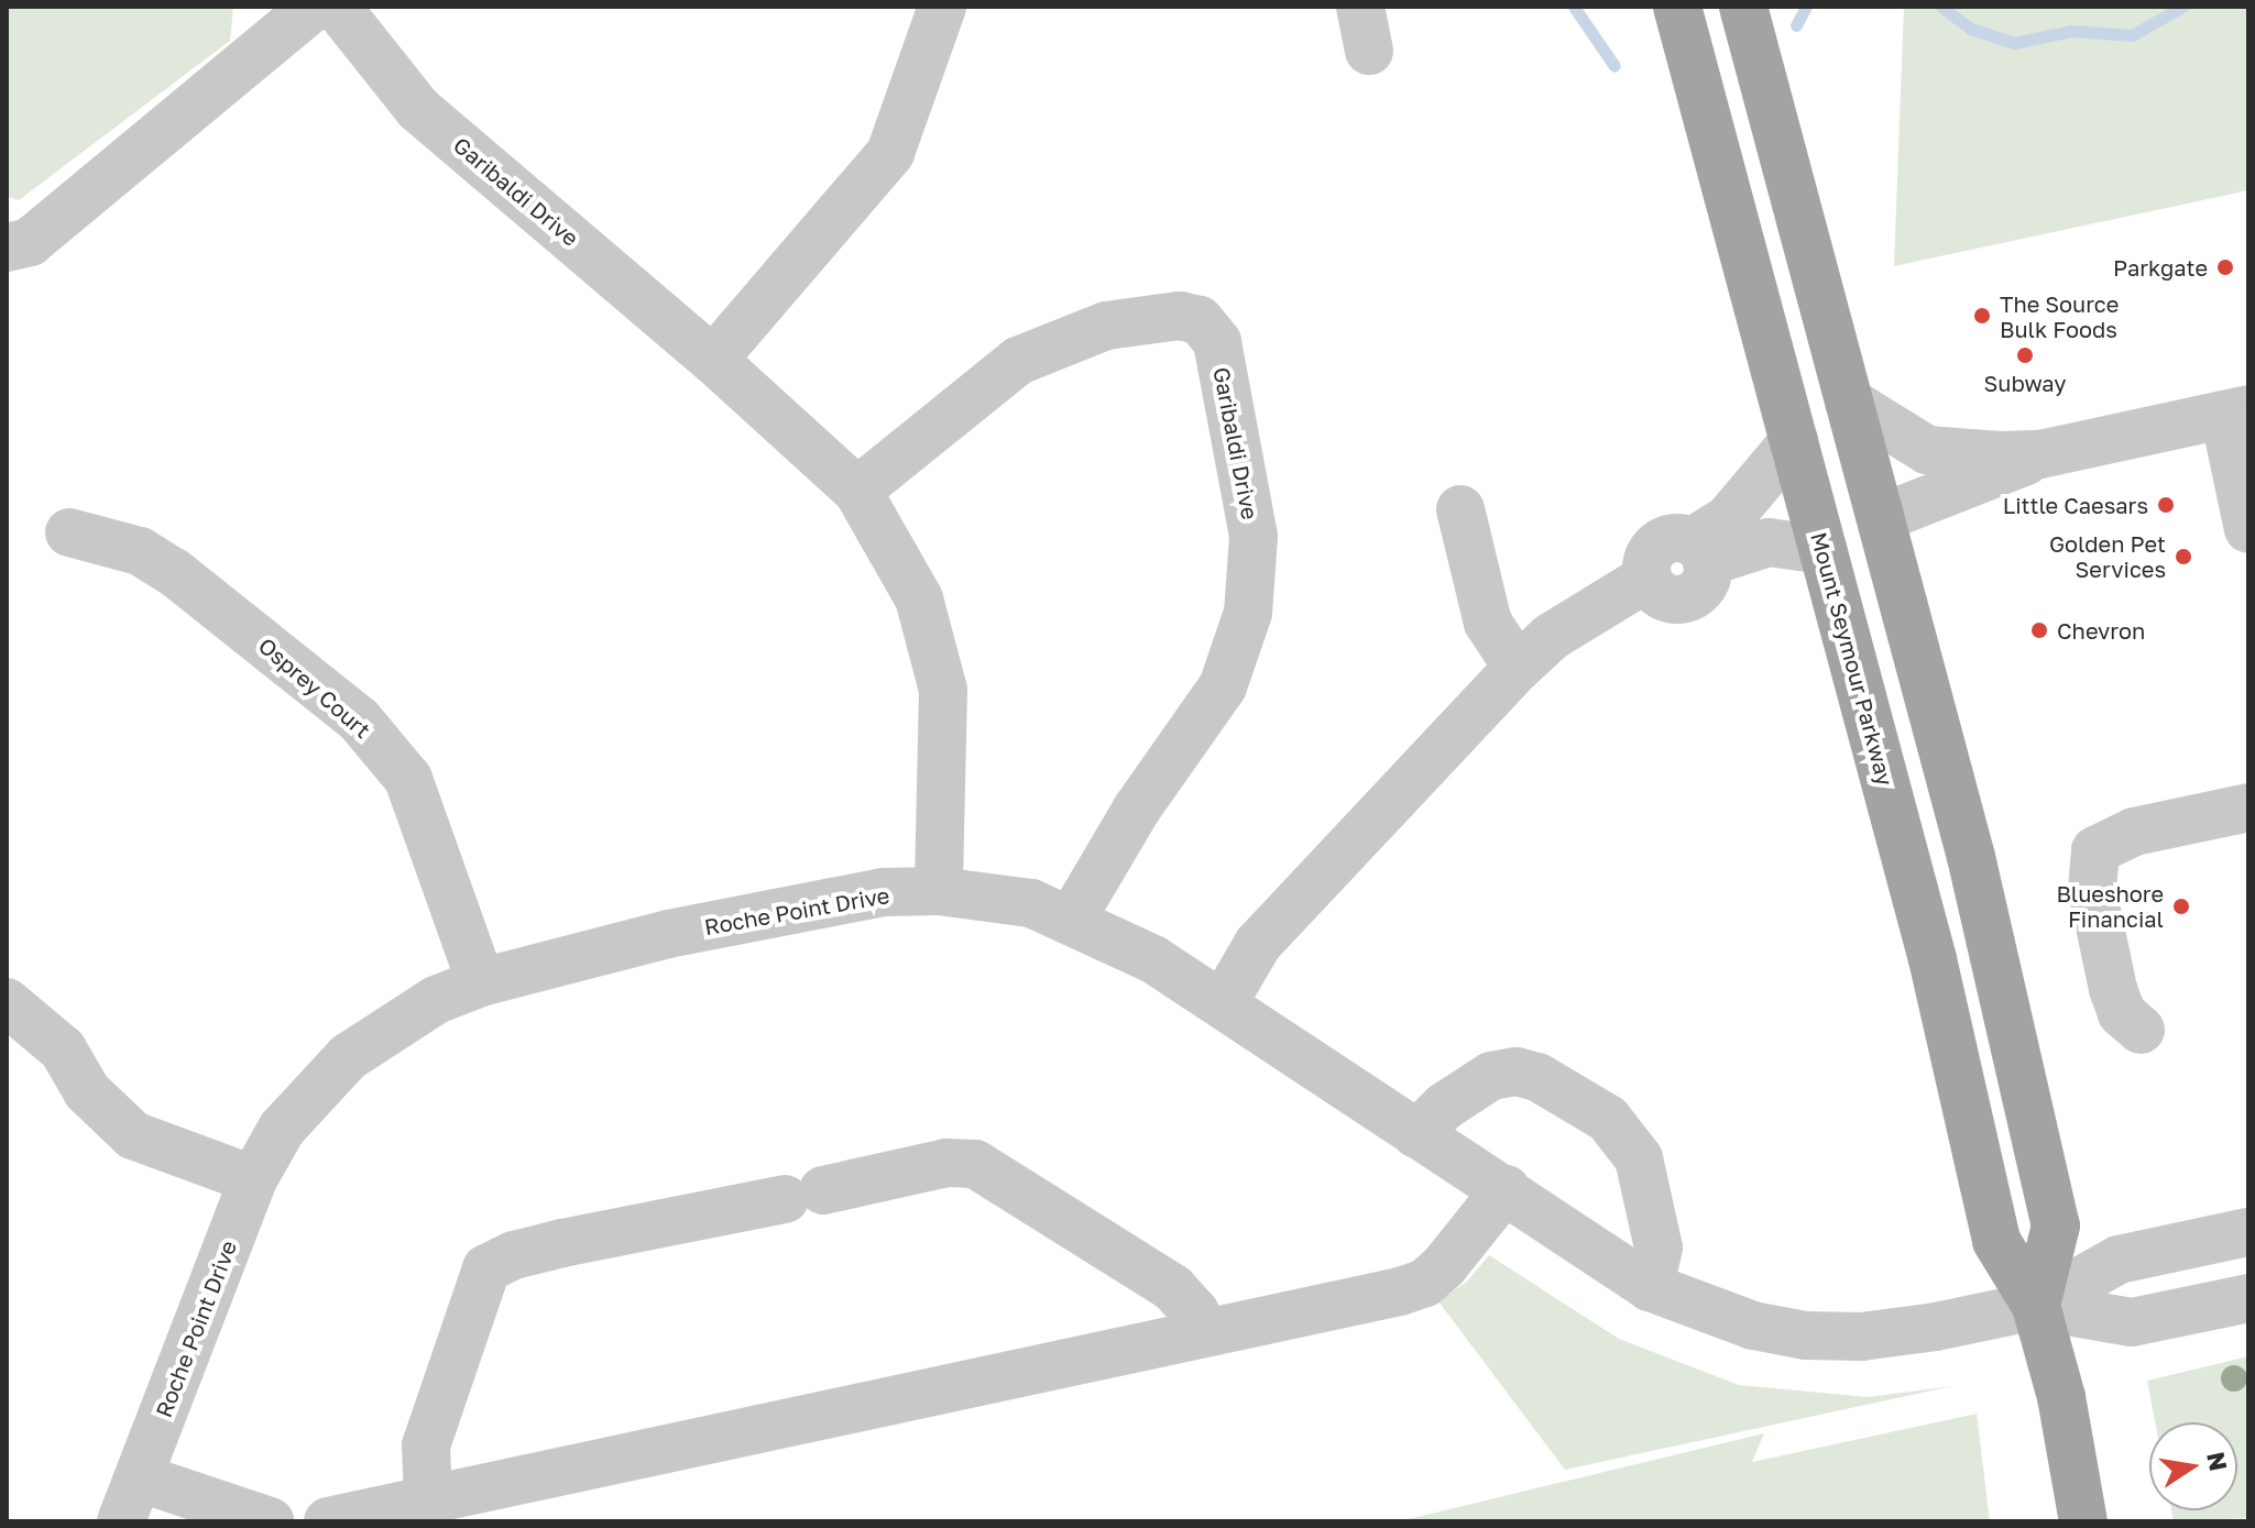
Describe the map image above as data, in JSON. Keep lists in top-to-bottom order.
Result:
{
  "streets": {
    "main road": ["Mount Seymour Parkway"],
    "street": ["Garibaldi Drive", "Osprey Court", "Roche Point Drive"]
  },
  "crossings": [
    ["Garibaldi Drive", "Roche Point Drive"],
    ["Mount Seymour Parkway", "Roche Point Drive"],
    ["Osprey Court", "Roche Point Drive"]
  ],
  "places": [
    "Parkgate",
    "The Source Bulk Foods",
    "Subway",
    "Little Caesars",
    "Golden Pet Services",
    "Chevron",
    "Blueshore Financial"
  ],
  "north": "right"
}
